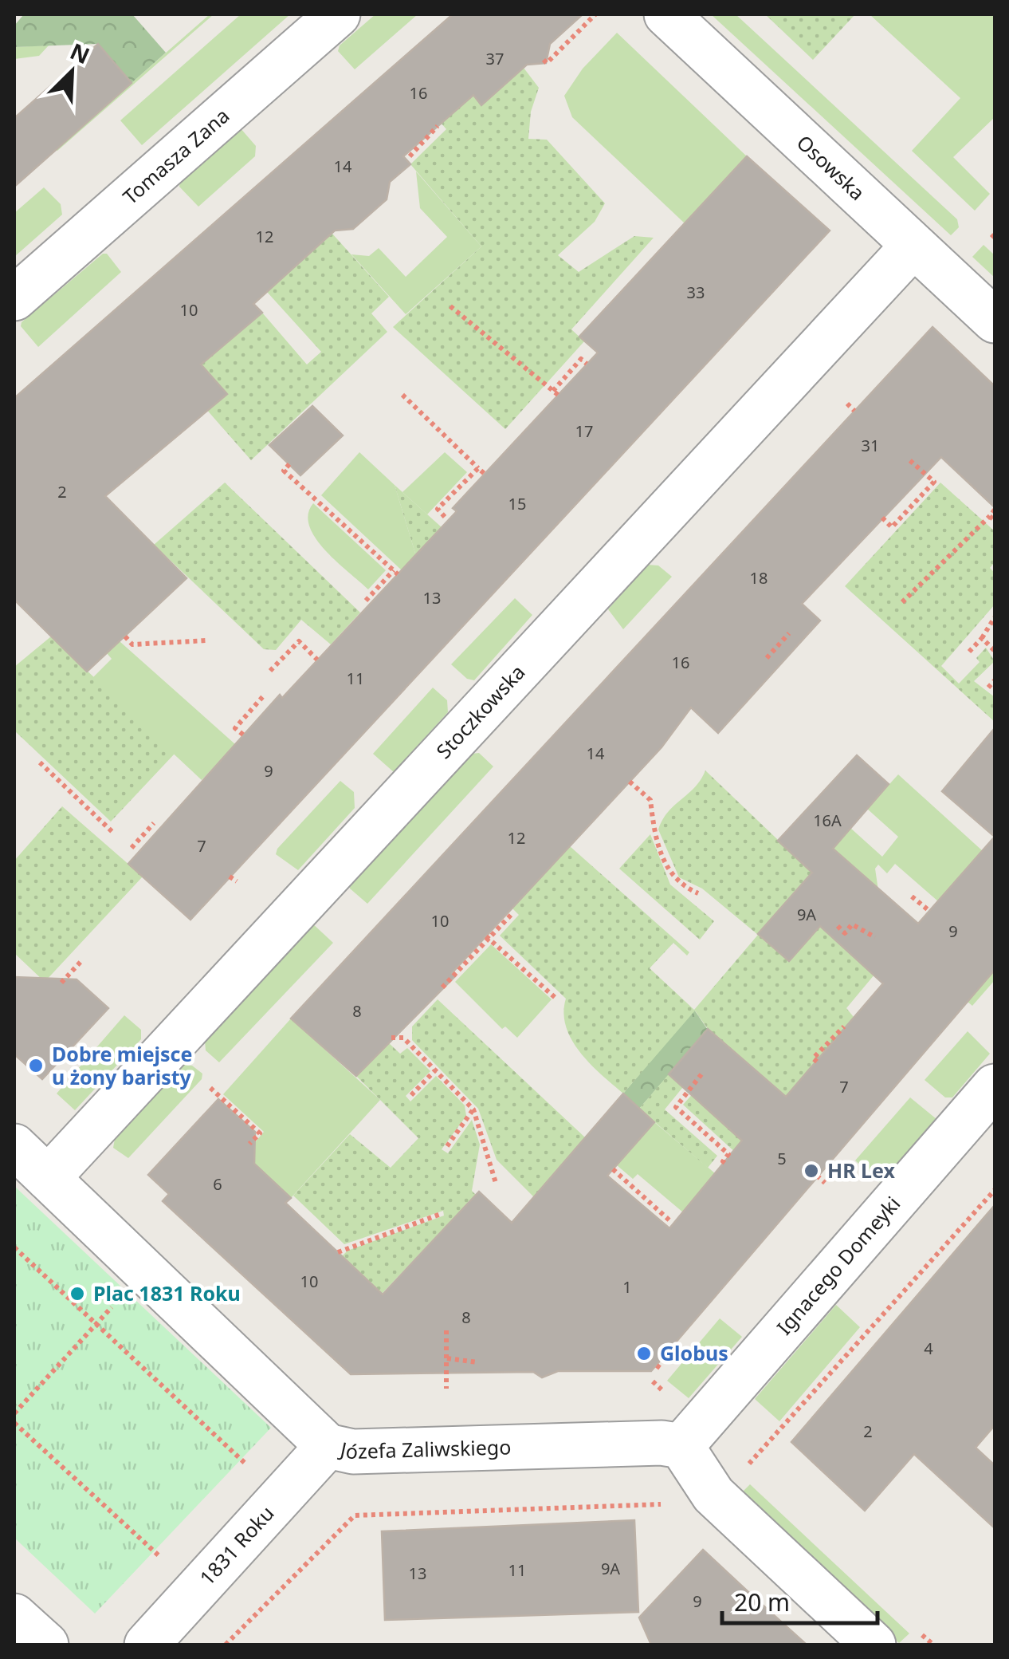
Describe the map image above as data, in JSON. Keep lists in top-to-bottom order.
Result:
{
  "streets": {
    "street": [
      "Tomasza Zana",
      "Osowska",
      "Stoczkowska",
      "Ignacego Domeyki",
      "Józefa Zaliwskiego",
      "1831 Roku"
    ]
  },
  "crossings": [
    ["Osowska", "Stoczkowska"],
    ["Stoczkowska", "Józefa Zaliwskiego"],
    ["Ignacego Domeyki", "Józefa Zaliwskiego"],
    ["Józefa Zaliwskiego", "1831 Roku"]
  ],
  "places": [
    "Dobre miejsce u żony baristy",
    "HR Lex",
    "Plac 1831 Roku",
    "Globus"
  ],
  "house_numbers": [
    "37",
    "16",
    "14",
    "12",
    "33",
    "10",
    "17",
    "31",
    "2",
    "15",
    "18",
    "13",
    "16",
    "11",
    "14",
    "9",
    "16A",
    "12",
    "7",
    "9A",
    "10",
    "9",
    "8",
    "7",
    "5",
    "6",
    "10",
    "1",
    "8",
    "4",
    "2",
    "9A",
    "11",
    "13",
    "9"
  ],
  "scale_bar": "20 m",
  "north": "top right"
}
